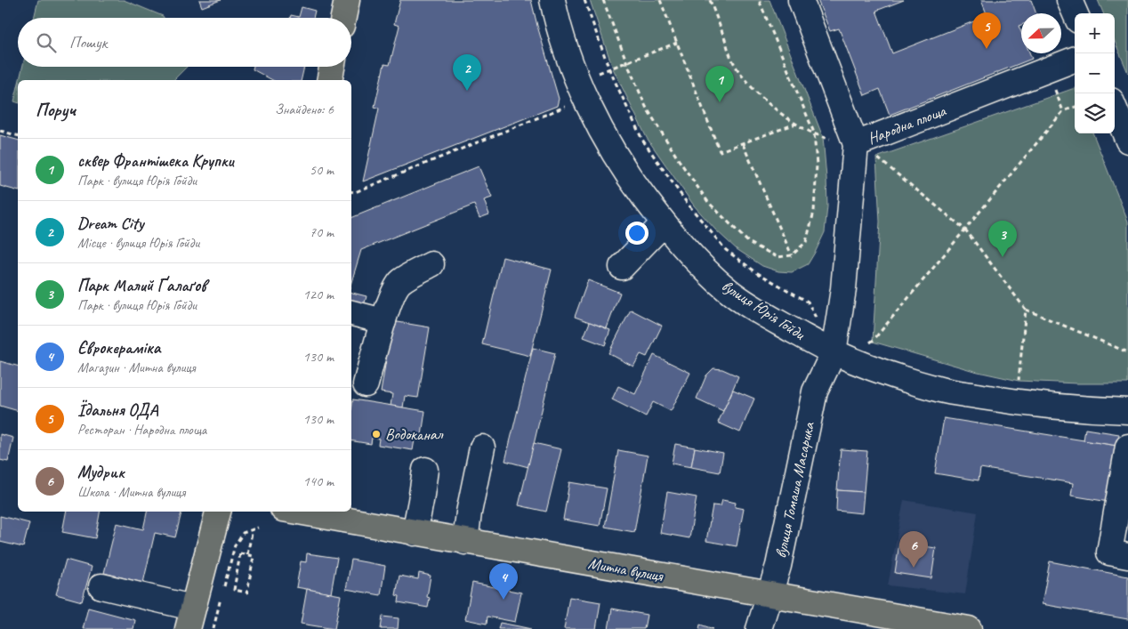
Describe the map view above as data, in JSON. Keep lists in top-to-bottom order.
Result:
{
  "streets": {
    "main road": ["Митна вулиця"],
    "street": ["Народна площа", "вулиця Юрія Гойди", "вулиця Томаша Масарика"]
  },
  "crossings": [
    ["Народна площа", "вулиця Юрія Гойди"],
    ["Народна площа", "вулиця Томаша Масарика"],
    ["вулиця Юрія Гойди", "вулиця Томаша Масарика"],
    ["вулиця Томаша Масарика", "Митна вулиця"]
  ],
  "places": ["Водоканал"],
  "north": "left",
  "page": {
    "pins": [
      "5",
      "2",
      "1",
      "3",
      "6",
      "4"
    ],
    "map_buttons": ["+", "−"],
    "search": "Пошук",
    "heading": ["Поруч", "Знайдено: 6"],
    "list": [
      {
        "mark": "1",
        "name": "сквер Франтішека Крупки",
        "note": "Парк · вулиця Юрія Гойди",
        "value": "50 m"
      },
      {
        "mark": "2",
        "name": "Dream City",
        "note": "Місце · вулиця Юрія Гойди",
        "value": "70 m"
      },
      {
        "mark": "3",
        "name": "Парк Малий Ґалаґов",
        "note": "Парк · вулиця Юрія Гойди",
        "value": "120 m"
      },
      {
        "mark": "4",
        "name": "Єврокераміка",
        "note": "Магазин · Митна вулиця",
        "value": "130 m"
      },
      {
        "mark": "5",
        "name": "Їдальня ОДА",
        "note": "Ресторан · Народна площа",
        "value": "130 m"
      },
      {
        "mark": "6",
        "name": "Мудрик",
        "note": "Школа · Митна вулиця",
        "value": "140 m"
      }
    ]
  }
}
